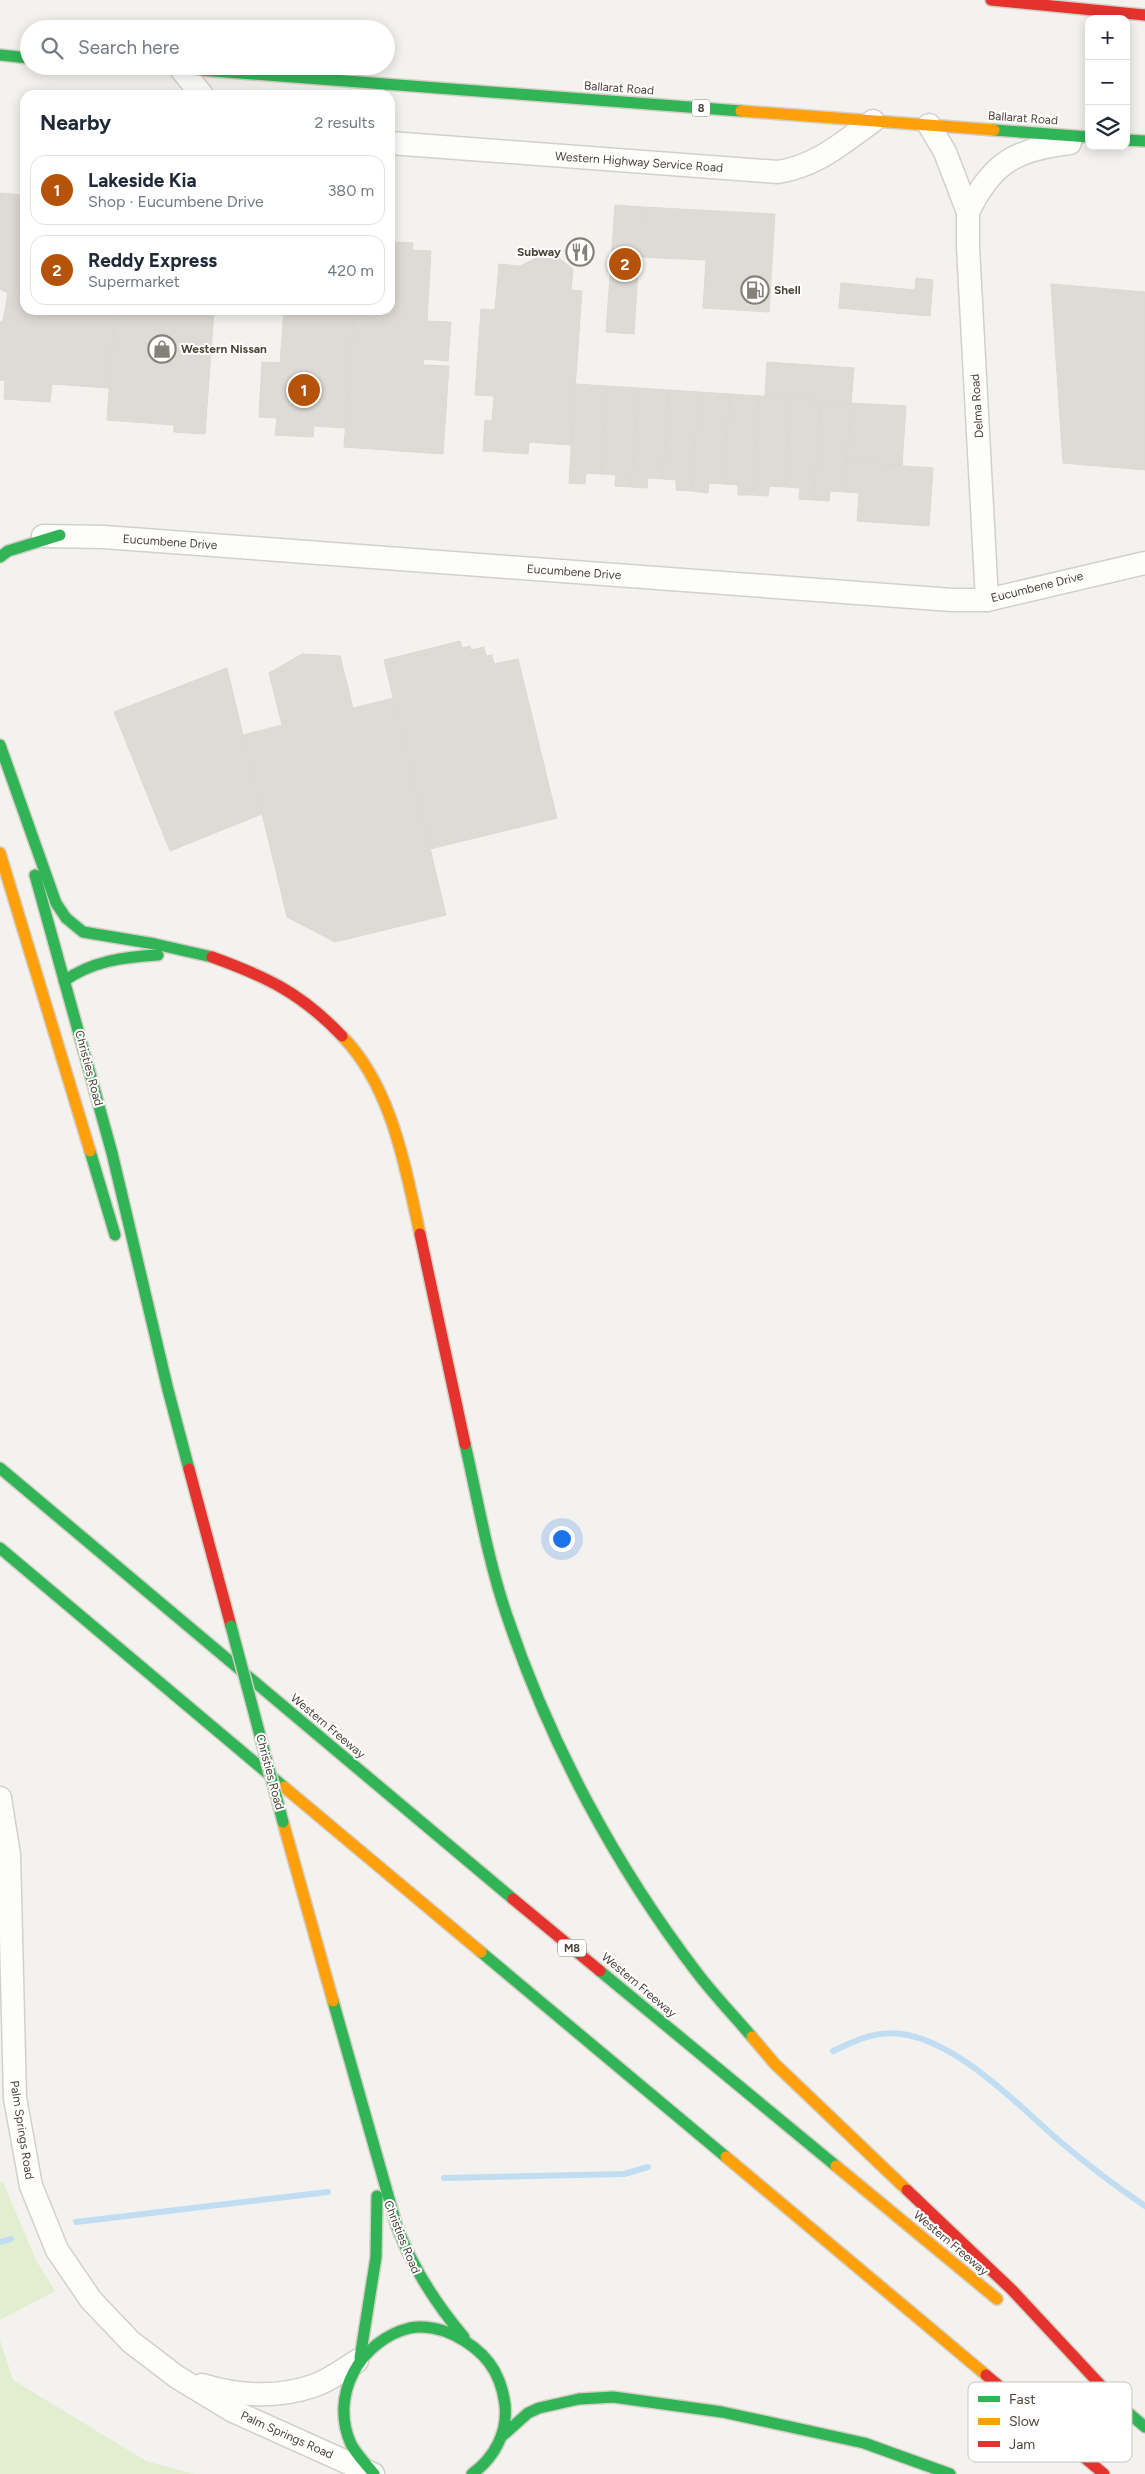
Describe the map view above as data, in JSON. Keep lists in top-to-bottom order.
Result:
{
  "streets": {
    "main road": [
      "Ballarat Road",
      "8",
      "Christies Road",
      "Western Freeway",
      "M8"
    ],
    "street": [
      "Western Highway Service Road",
      "Delma Road",
      "Eucumbene Drive",
      "Palm Springs Road"
    ]
  },
  "crossings": [
    ["Ballarat Road", "Western Highway Service Road"],
    ["Ballarat Road", "Delma Road"],
    ["Delma Road", "Eucumbene Drive"],
    ["Christies Road", "Palm Springs Road"]
  ],
  "places": {
    "restaurant": ["Subway"],
    "fuel station": ["Shell"],
    "shop": ["Western Nissan"]
  },
  "legend": ["Fast", "Slow", "Jam"],
  "page": {
    "map_buttons": ["+", "−"],
    "search": "Search here",
    "heading": ["Nearby", "2 results"],
    "list": [
      {
        "mark": "1",
        "name": "Lakeside Kia",
        "note": "Shop · Eucumbene Drive",
        "value": "380 m"
      },
      {
        "mark": "2",
        "name": "Reddy Express",
        "note": "Supermarket",
        "value": "420 m"
      }
    ],
    "pins": ["2", "1"]
  }
}
